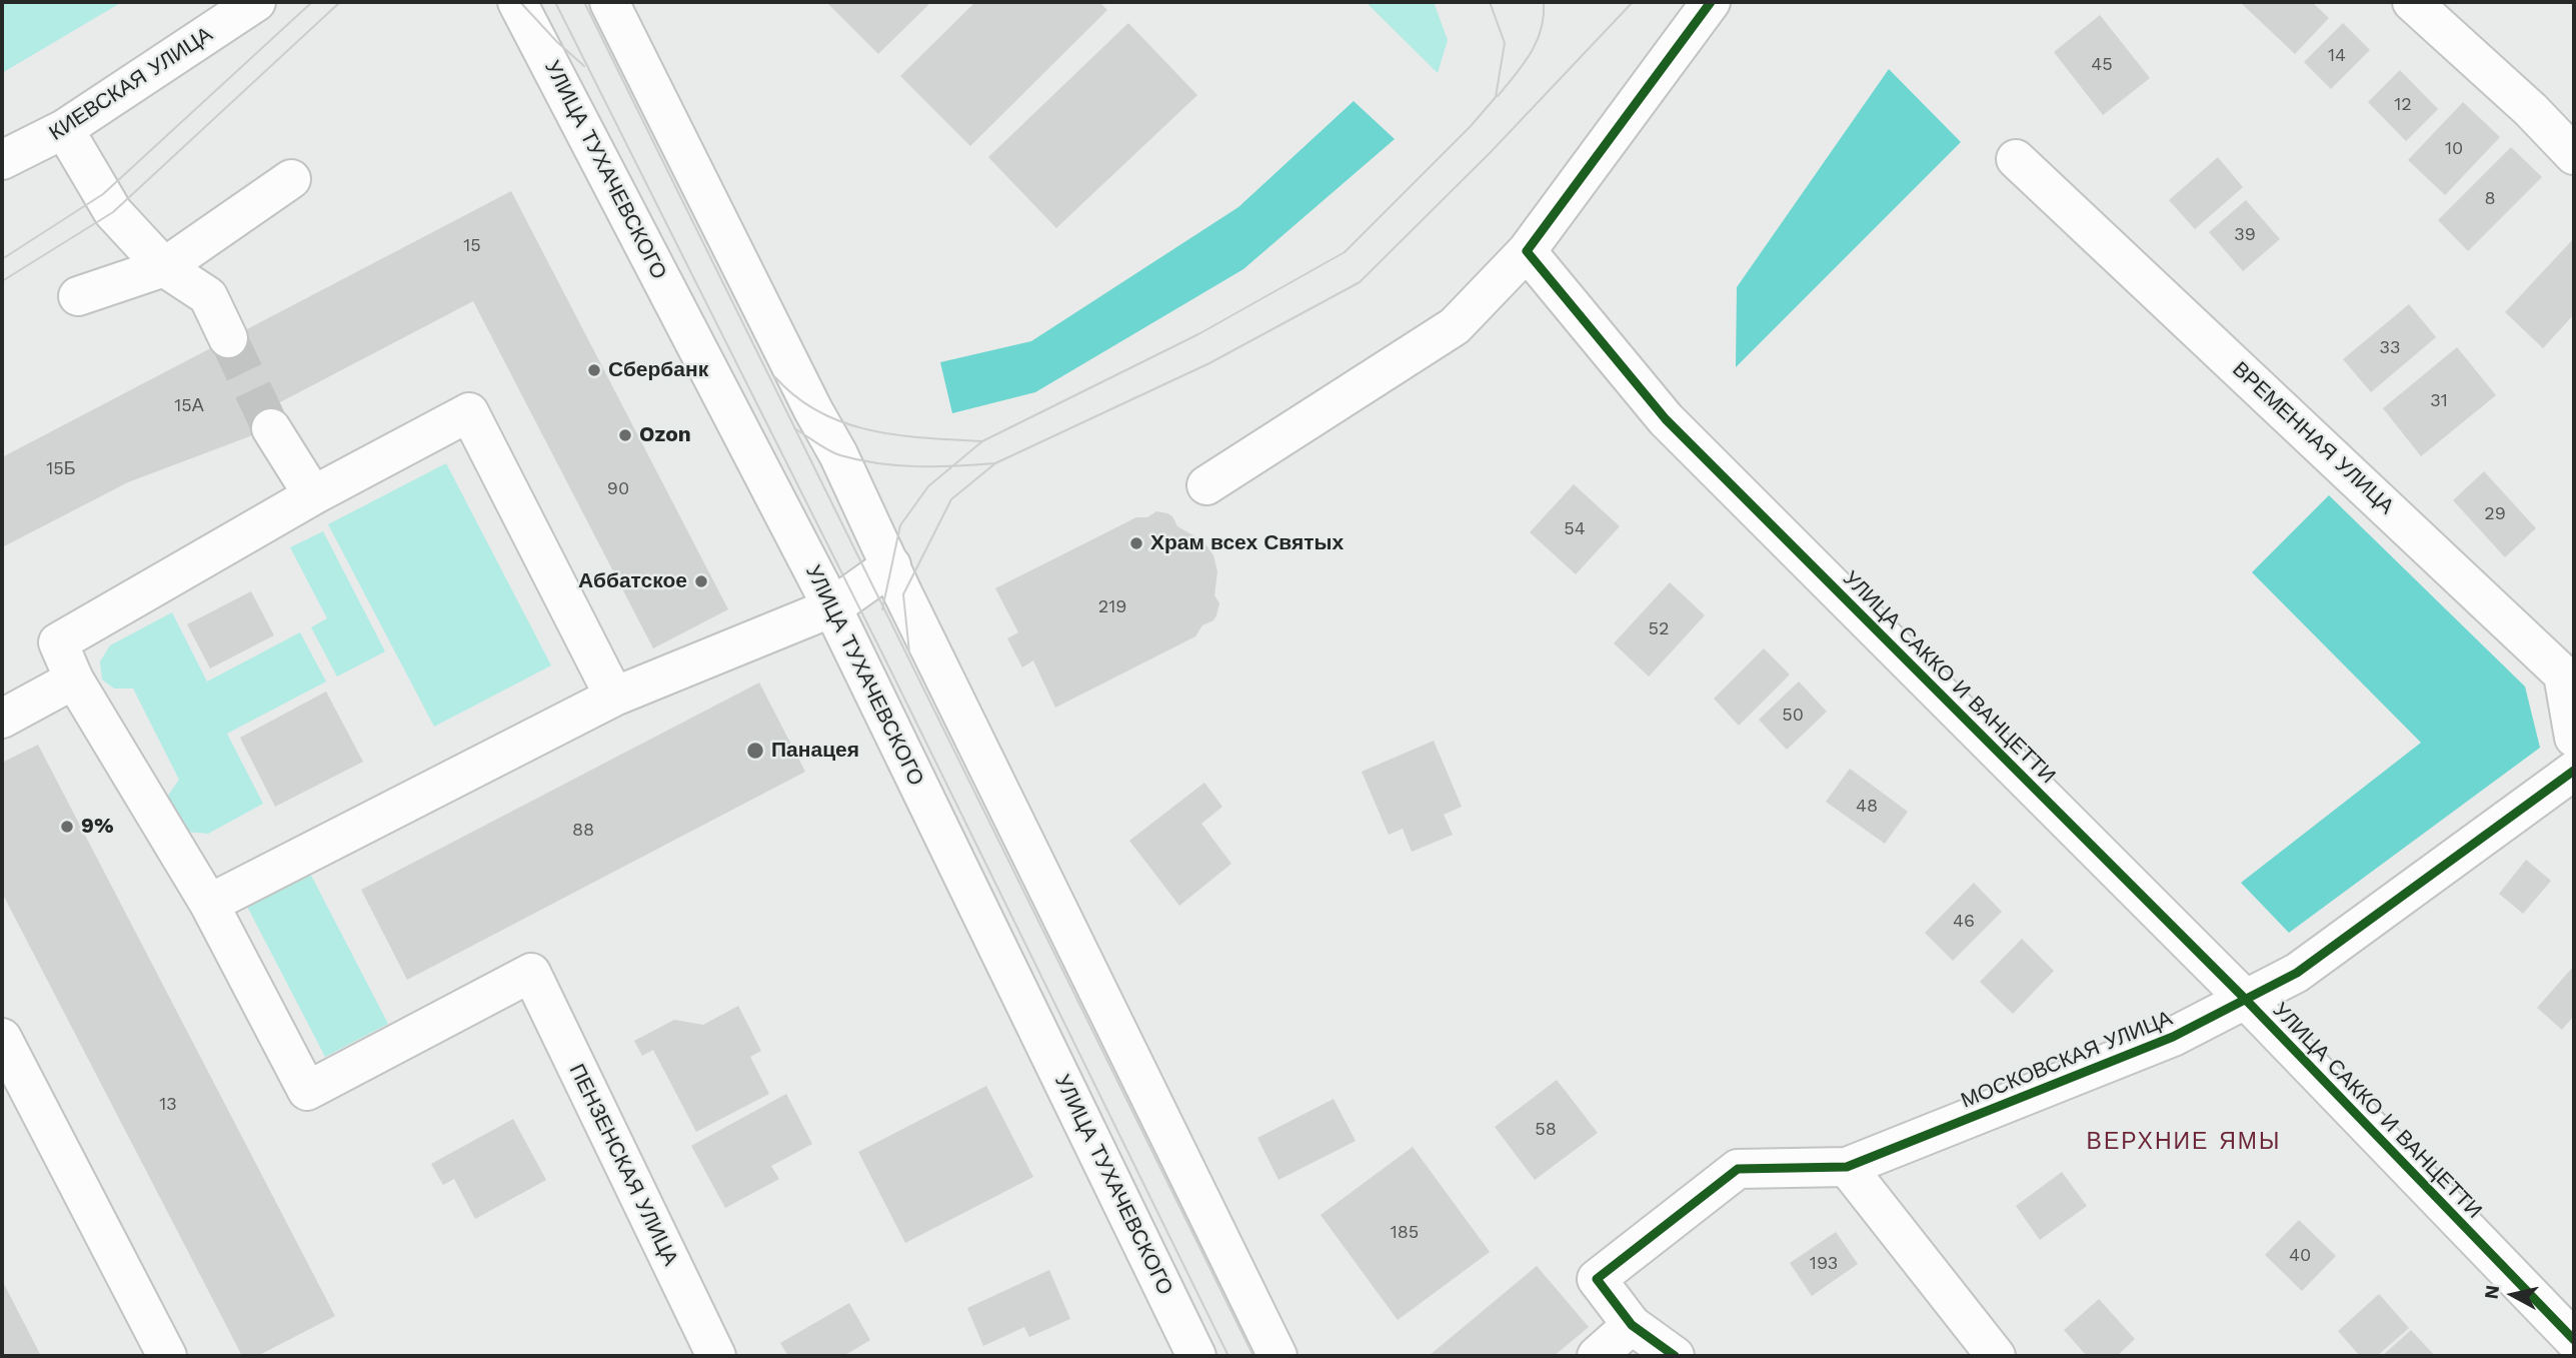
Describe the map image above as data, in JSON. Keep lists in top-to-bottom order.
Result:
{
  "streets": {
    "street": [
      "КИЕВСКАЯ УЛИЦА",
      "УЛИЦА ТУХАЧЕВСКОГО",
      "ВРЕМЕННАЯ УЛИЦА",
      "УЛИЦА САККО И ВАНЦЕТТИ",
      "МОСКОВСКАЯ УЛИЦА",
      "ПЕНЗЕНСКАЯ УЛИЦА"
    ]
  },
  "crossings": [
    ["УЛИЦА САККО И ВАНЦЕТТИ", "МОСКОВСКАЯ УЛИЦА"]
  ],
  "districts": ["ВЕРХНИЕ ЯМЫ"],
  "places": [
    "Сбербанк",
    "Ozon",
    "Храм всех Святых",
    "Аббатское",
    "Панацея",
    "9%"
  ],
  "house_numbers": [
    "14",
    "45",
    "12",
    "10",
    "8",
    "39",
    "15",
    "33",
    "31",
    "15А",
    "15Б",
    "90",
    "29",
    "54",
    "219",
    "52",
    "50",
    "48",
    "88",
    "46",
    "13",
    "58",
    "185",
    "40",
    "193"
  ],
  "north": "left"
}
